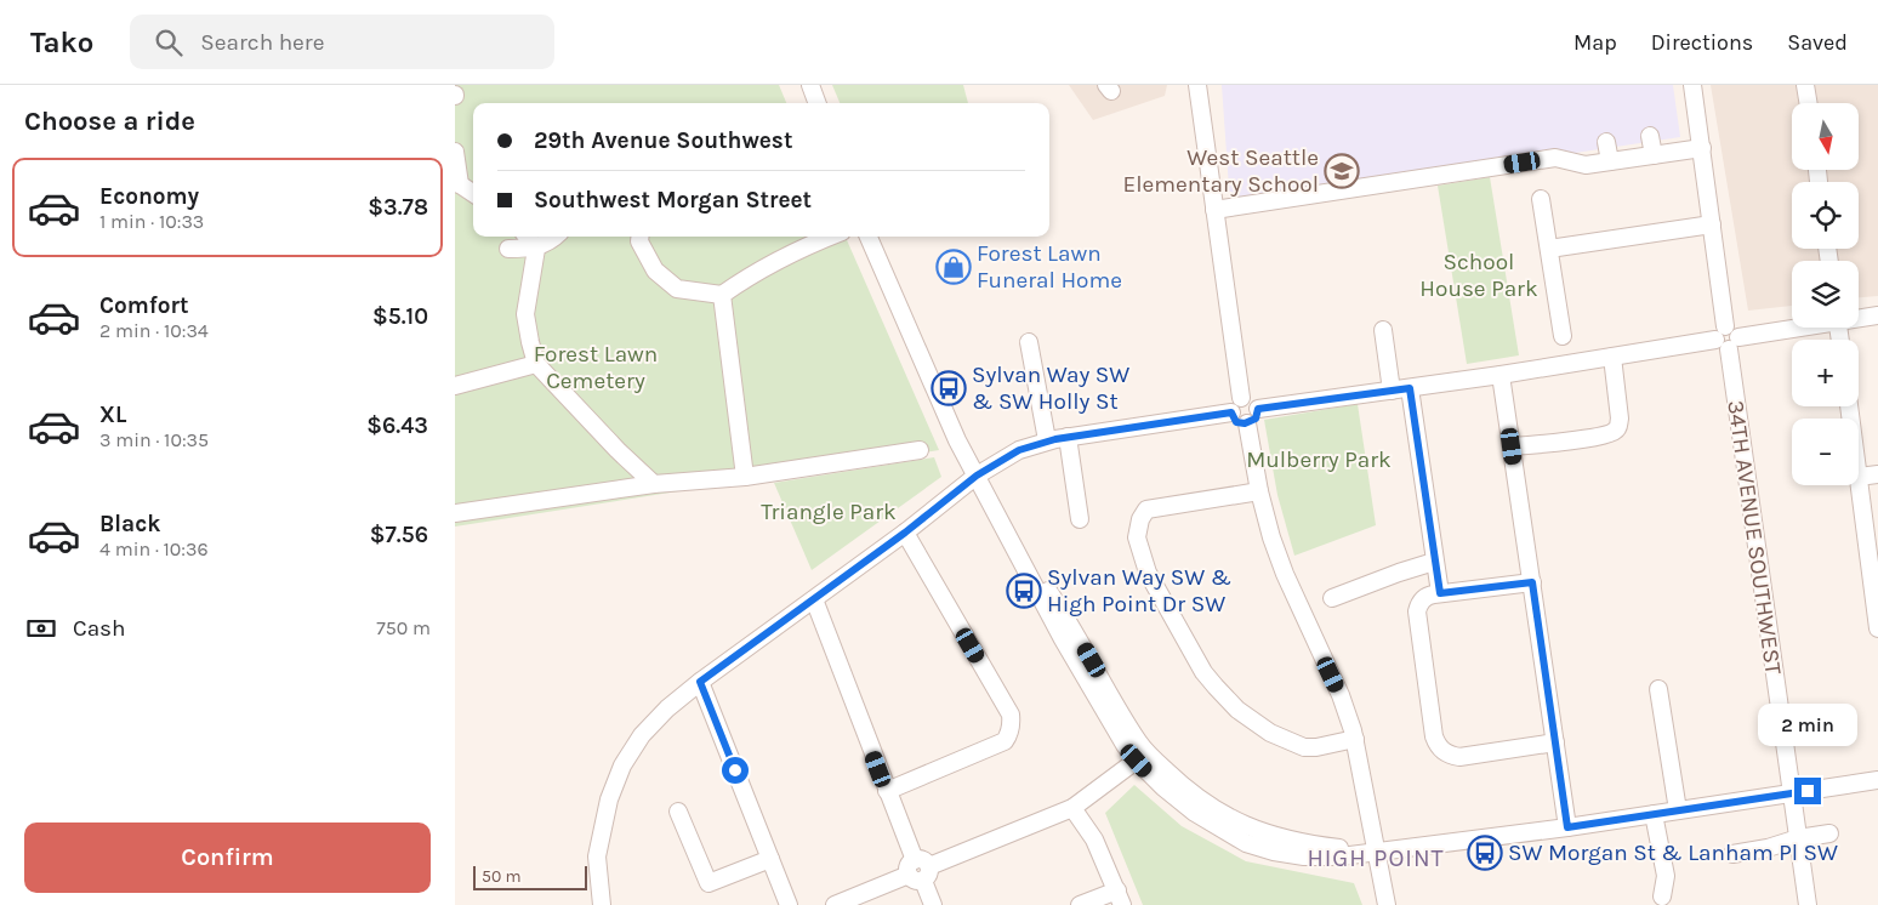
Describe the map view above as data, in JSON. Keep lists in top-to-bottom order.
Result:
{
  "streets": {
    "street": ["34TH AVENUE SOUTHWEST"]
  },
  "districts": ["HIGH POINT"],
  "parks": [
    "School House Park",
    "Forest Lawn Cemetery",
    "Mulberry Park",
    "Triangle Park"
  ],
  "places": {
    "school or university": ["West Seattle Elementary School"],
    "shop": ["Forest Lawn Funeral Home"],
    "bus stop": ["Sylvan Way SW & SW Holly St", "Sylvan Way SW & High Point Dr SW", "SW Morgan St & Lanham Pl SW"]
  },
  "scale_bar": "50 m",
  "north": "bottom",
  "page": {
    "header": "Tako",
    "search": "Search here",
    "nav": ["Map", "Directions", "Saved"],
    "heading": "Choose a ride",
    "map_buttons": ["+", "−"],
    "banner": ["29th Avenue Southwest", "Southwest Morgan Street"],
    "list": [
      {
        "name": "Economy",
        "note": "1 min · 10:33",
        "value": "$3.78"
      },
      {
        "name": "Comfort",
        "note": "2 min · 10:34",
        "value": "$5.10"
      },
      {
        "name": "XL",
        "note": "3 min · 10:35",
        "value": "$6.43"
      },
      {
        "name": "Black",
        "note": "4 min · 10:36",
        "value": "$7.56"
      }
    ],
    "pay": ["Cash", "750 m"],
    "bubble": "2 min",
    "buttons": "Confirm",
    "scale": "50 m"
  }
}
